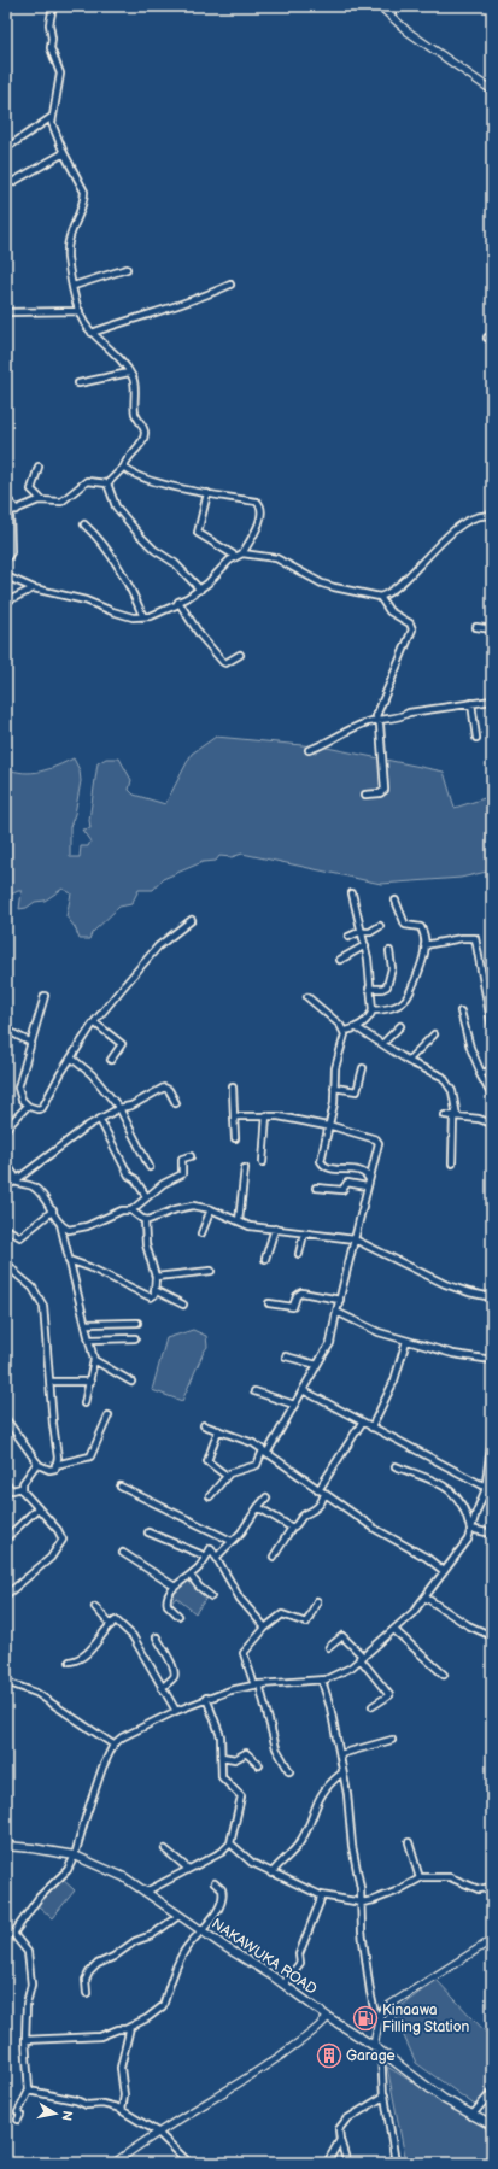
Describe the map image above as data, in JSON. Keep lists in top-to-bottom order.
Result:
{
  "streets": {
    "main road": ["NAKAWUKA ROAD"]
  },
  "places": {
    "fuel station": ["Kinaawa Filling Station"],
    "building": ["Garage"]
  },
  "north": "right"
}
